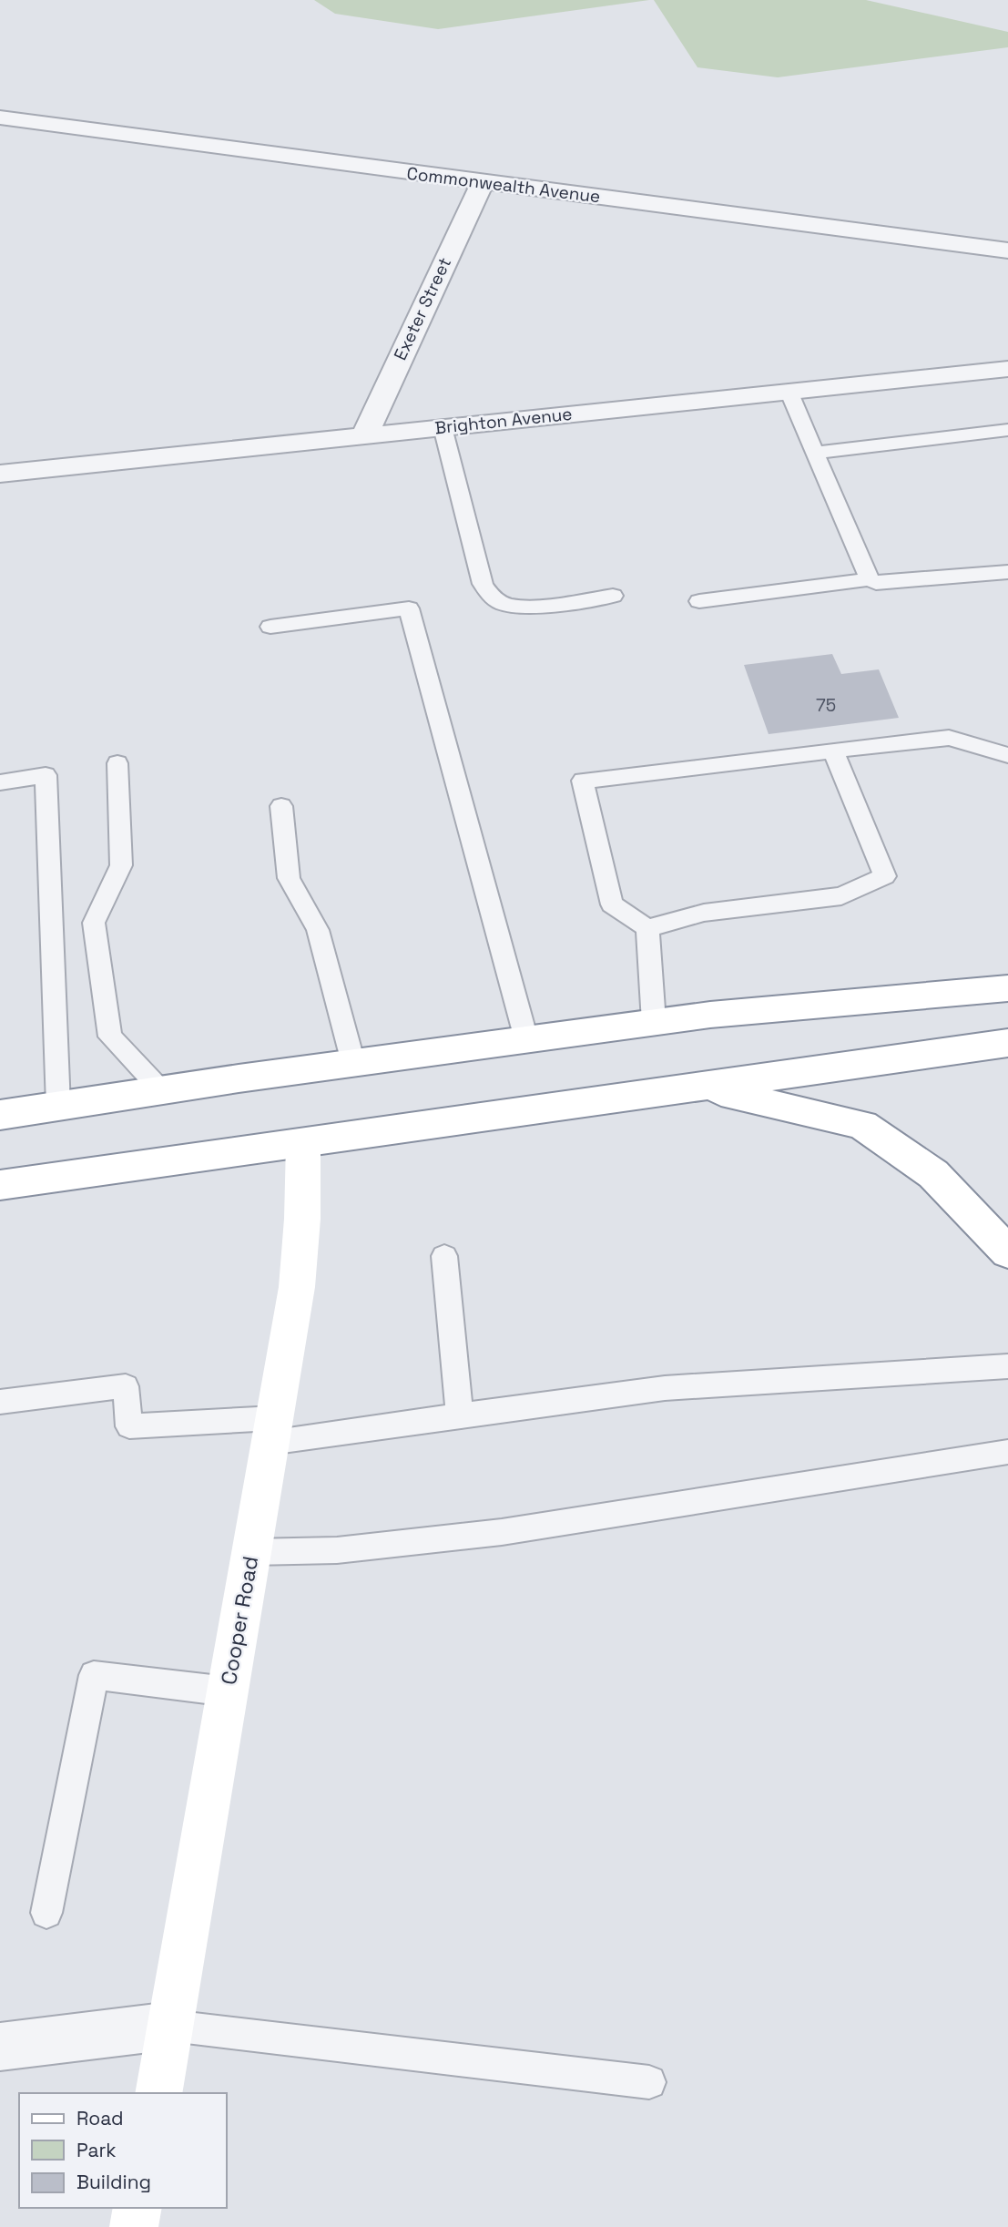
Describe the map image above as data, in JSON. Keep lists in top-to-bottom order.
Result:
{
  "streets": {
    "main road": ["Cooper Road"],
    "street": ["Commonwealth Avenue", "Exeter Street", "Brighton Avenue"]
  },
  "crossings": [
    ["Commonwealth Avenue", "Exeter Street"],
    ["Exeter Street", "Brighton Avenue"]
  ],
  "house_numbers": ["75"],
  "legend": ["Road", "Park", "Building"]
}
